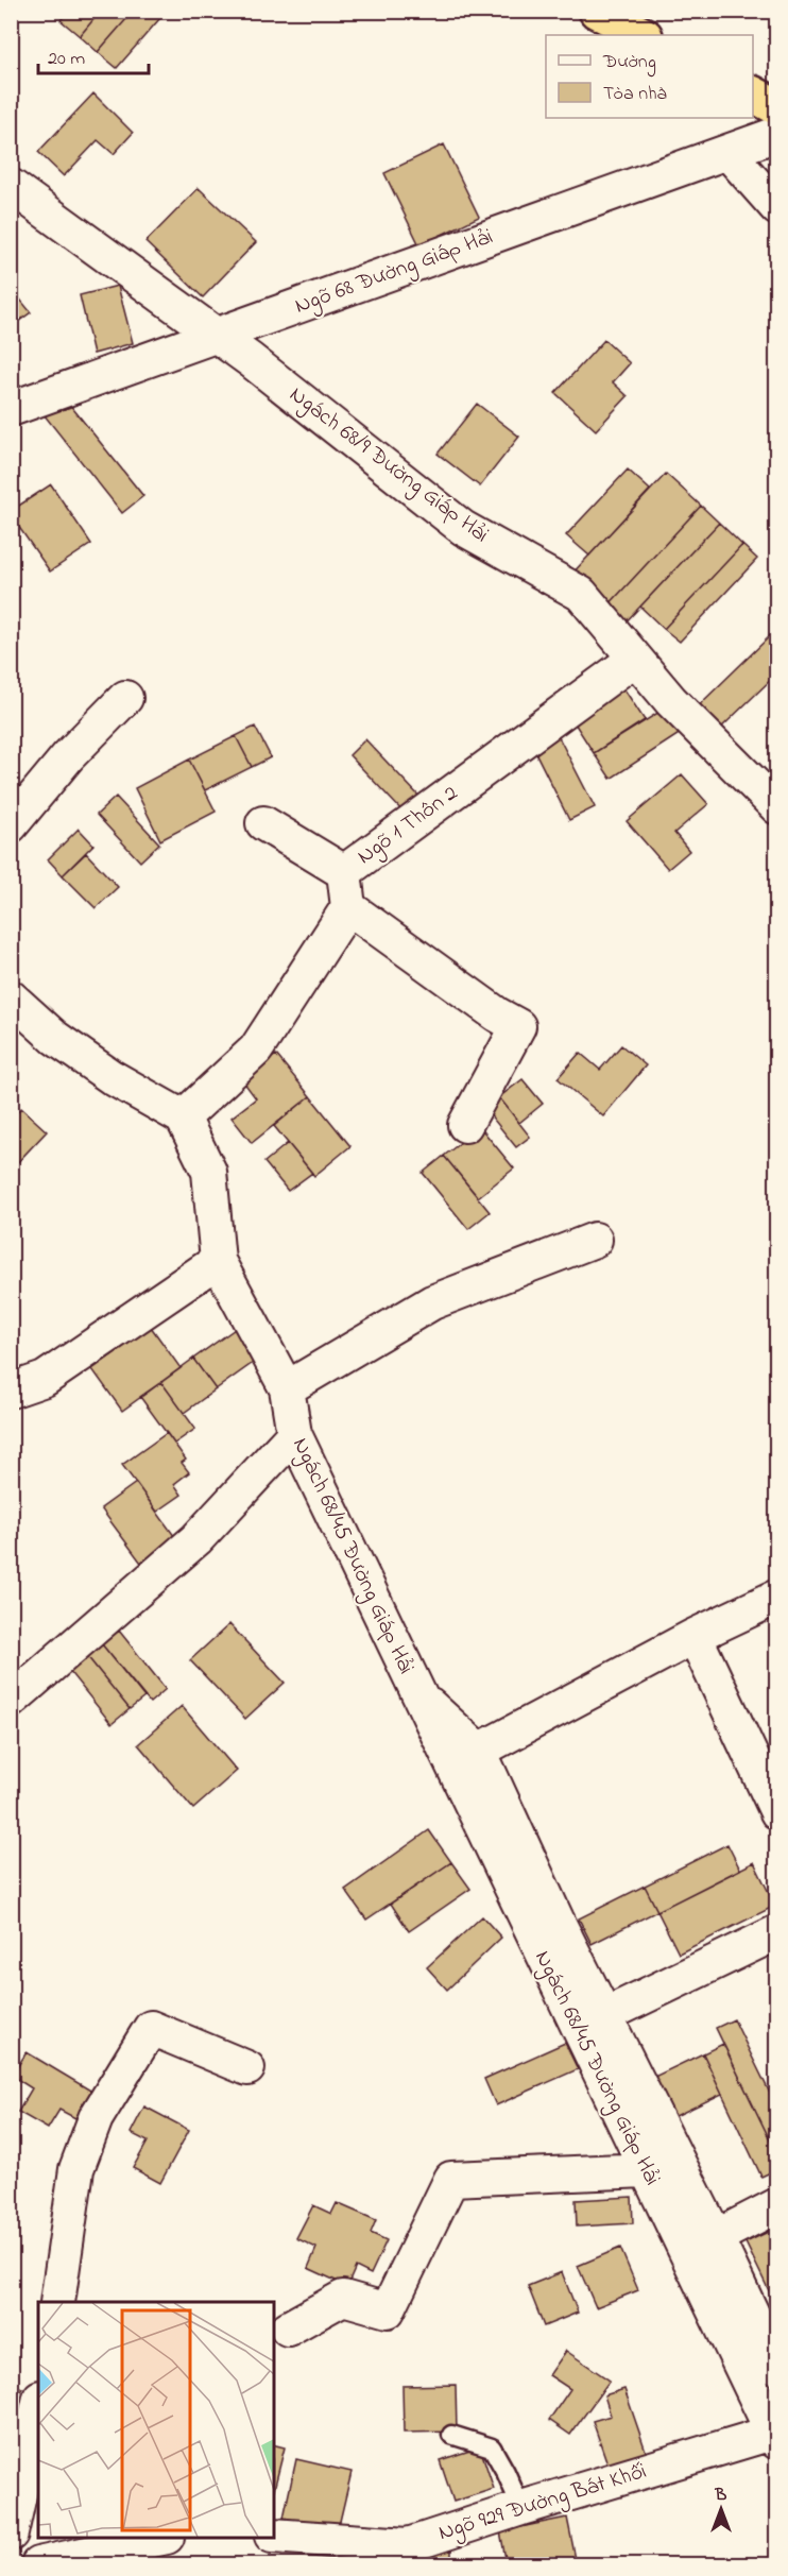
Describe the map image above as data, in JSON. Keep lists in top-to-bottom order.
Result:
{
  "streets": {
    "street": [
      "Ngõ 68 Đường Giáp Hải",
      "Ngách 68/9 Đường Giáp Hải",
      "Ngõ 1 Thôn 2",
      "Ngách 68/45 Đường Giáp Hải",
      "Ngõ 929 Đường Bát Khối"
    ]
  },
  "crossings": [
    ["Ngõ 68 Đường Giáp Hải", "Ngách 68/9 Đường Giáp Hải"],
    ["Ngách 68/9 Đường Giáp Hải", "Ngõ 1 Thôn 2"],
    ["Ngách 68/45 Đường Giáp Hải", "Ngõ 929 Đường Bát Khối"]
  ],
  "legend": ["Đường", "Tòa nhà"],
  "scale_bar": "20 m",
  "north": "top"
}
